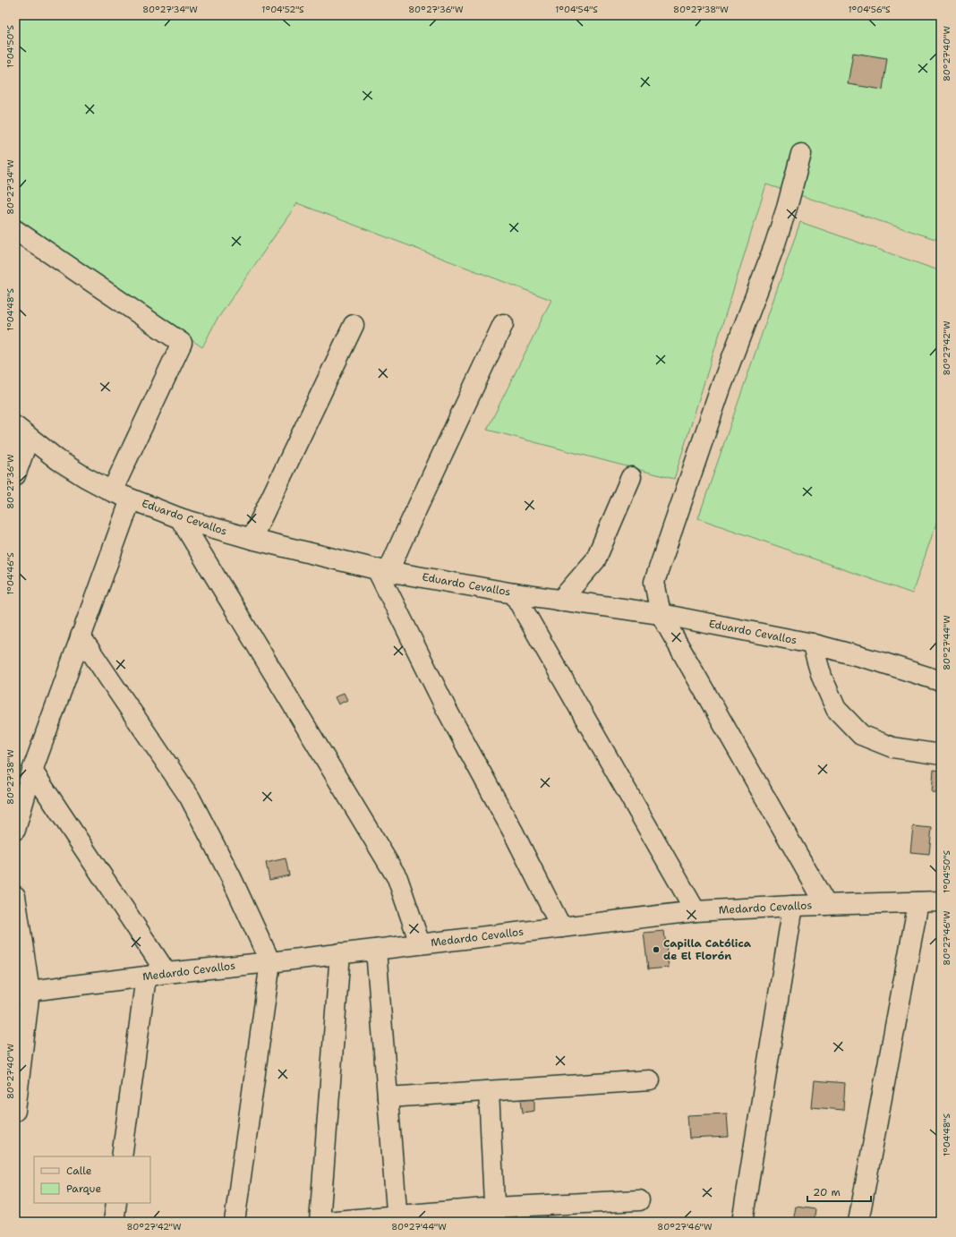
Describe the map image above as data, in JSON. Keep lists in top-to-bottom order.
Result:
{
  "streets": {
    "street": ["Eduardo Cevallos", "Medardo Cevallos"]
  },
  "places": ["Capilla Católica de El Florón"],
  "legend": ["Calle", "Parque"],
  "scale_bar": "20 m",
  "coordinates": [
    "80°27'34\"W",
    "1°04'52\"S",
    "80°27'36\"W",
    "1°04'54\"S",
    "80°27'38\"W",
    "1°04'56\"S",
    "1°04'50\"S",
    "80°27'40\"W",
    "1°04'48\"S",
    "80°27'42\"W",
    "1°04'46\"S",
    "80°27'44\"W",
    "80°27'46\"W"
  ]
}
